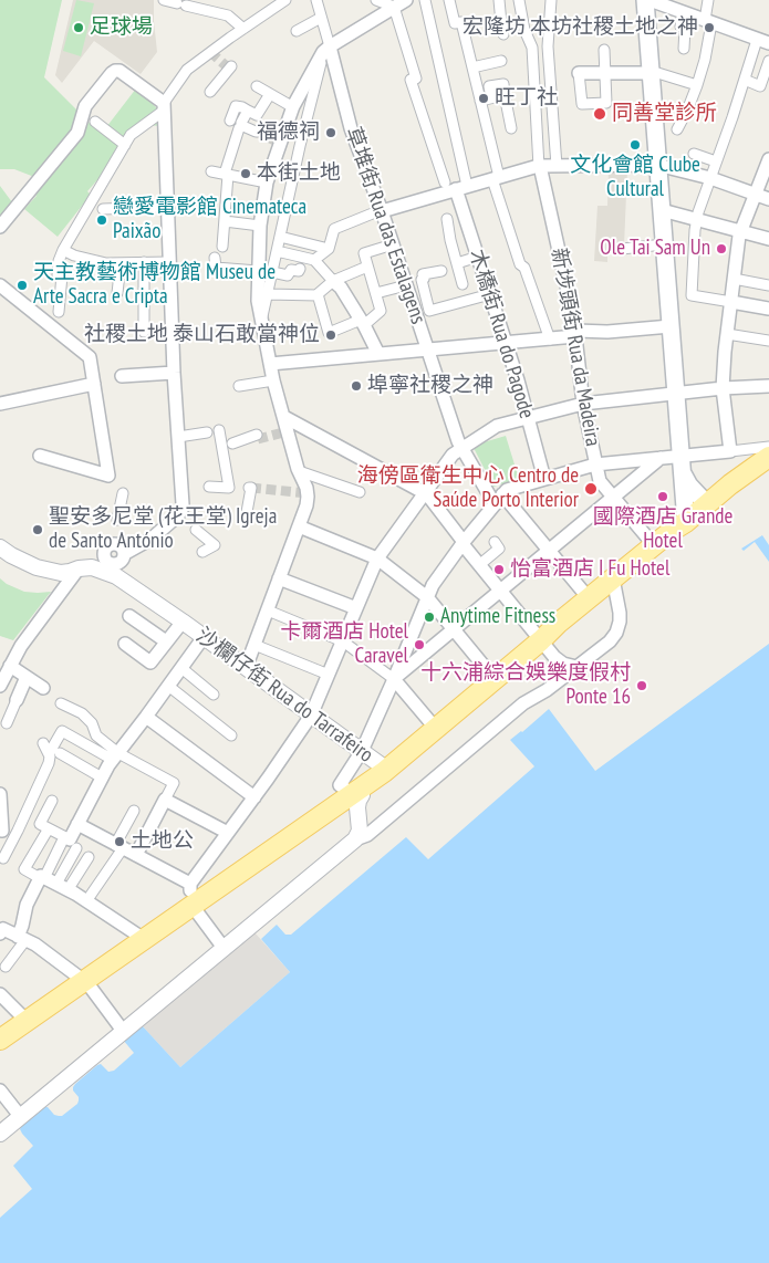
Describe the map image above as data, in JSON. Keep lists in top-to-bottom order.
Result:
{
  "streets": {
    "street": [
      "草堆街 Rua das Estalagens",
      "木橋街 Rua do Pagode",
      "新埗頭街 Rua da Madeira",
      "沙欄仔街 Rua do Tarrafeiro"
    ]
  },
  "places": [
    "足球場",
    "宏隆坊 本坊社稷土地之神",
    "旺丁社",
    "同善堂診所",
    "福德祠",
    "文化會館 Clube Cultural",
    "本街土地",
    "戀愛電影館 Cinemateca Paixão",
    "Ole Tai Sam Un",
    "天主教藝術博物館 Museu de Arte Sacra e Cripta",
    "社稷土地 泰山石敢當神位",
    "埠寧社稷之神",
    "海傍區衛生中心 Centro de Saúde Porto Interior",
    "國際酒店 Grande Hotel",
    "聖安多尼堂 (花王堂) Igreja de Santo António",
    "怡富酒店 I Fu Hotel",
    "Anytime Fitness",
    "卡爾酒店 Hotel Caravel",
    "十六浦綜合娛樂度假村 Ponte 16",
    "土地公"
  ]
}
